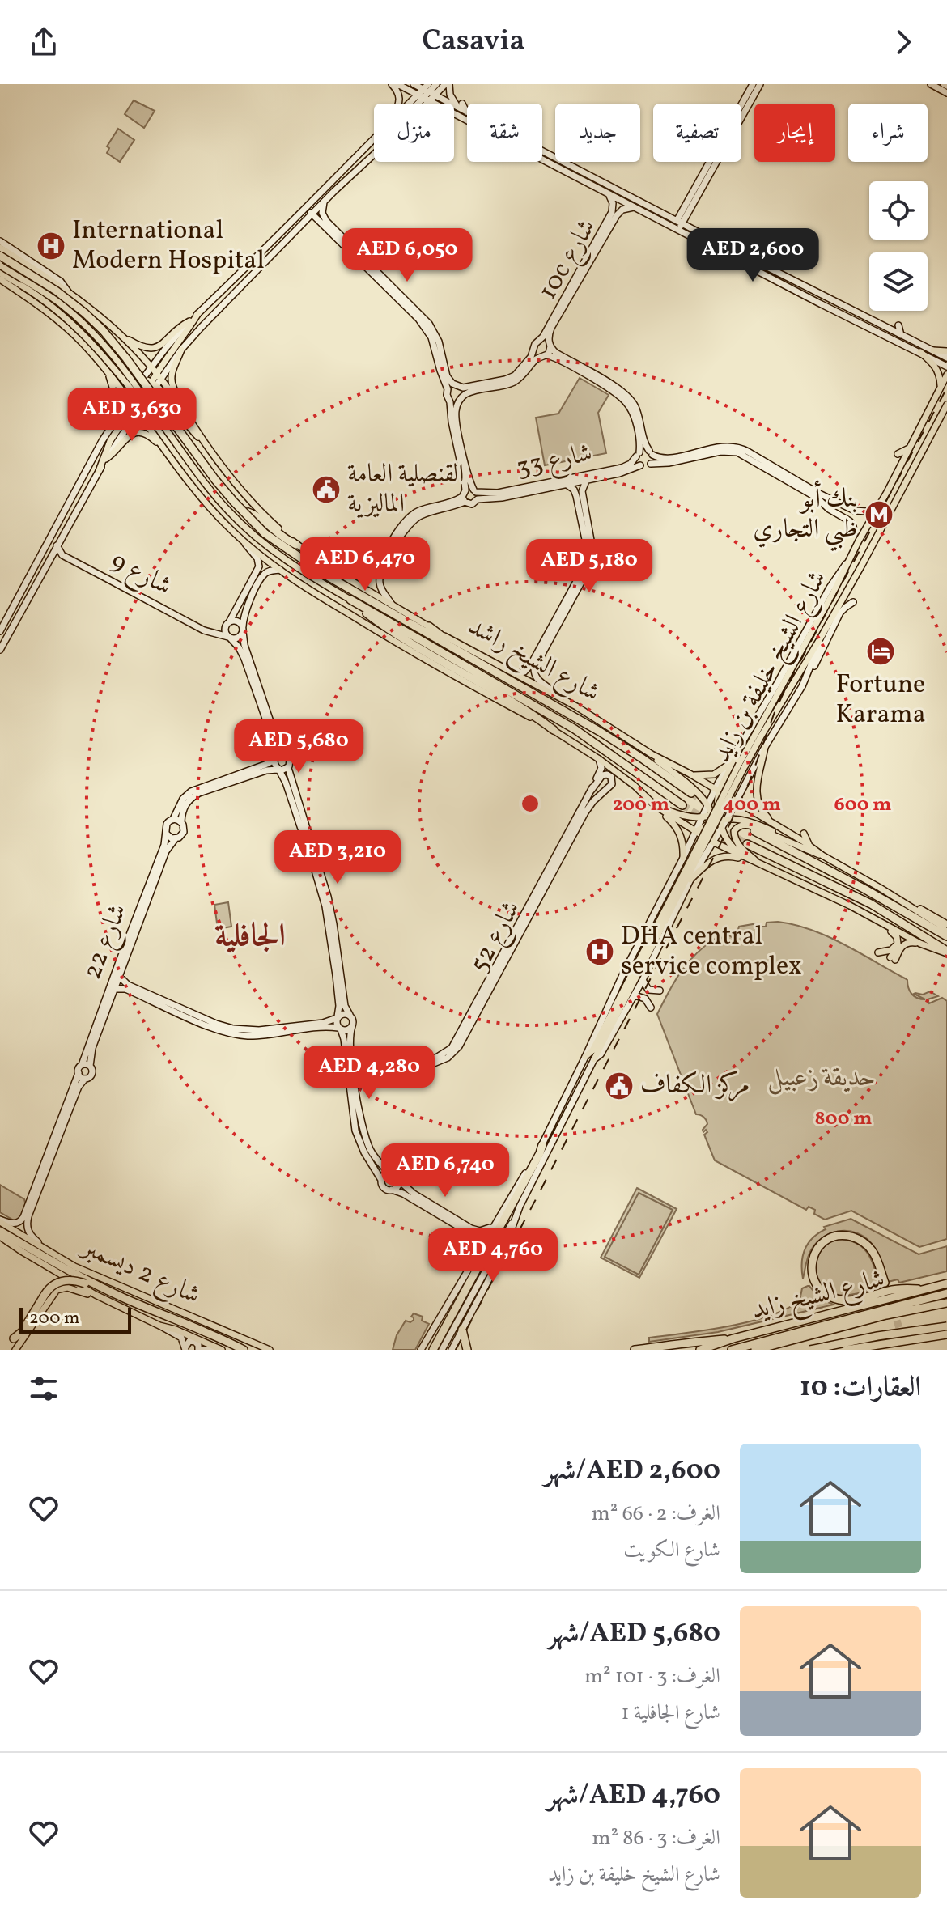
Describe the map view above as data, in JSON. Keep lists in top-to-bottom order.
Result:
{
  "streets": {
    "highway": ["شارع الشيخ راشد", "شارع الشيخ زايد"],
    "main road": ["شارع الشيخ خليفة بن زايد", "شارع 2 ديسمبر"],
    "street": [
      "10c شارع",
      "شارع 33",
      "شارع 9",
      "شارع 52",
      "شارع 22"
    ]
  },
  "crossings": [
    ["شارع الشيخ راشد", "شارع 52"]
  ],
  "districts": ["الجافلية"],
  "parks": ["حديقة زعبيل"],
  "places": {
    "hospital": ["International Modern Hospital", "DHA central service complex"],
    "public building": ["القنصلية العامة الماليزية", "مركز الكفاف"],
    "metro station": ["بنك أبو ظبي التجاري"],
    "hotel": ["Fortune Karama"]
  },
  "scale_bar": "200 m",
  "page": {
    "header": "Casavia",
    "chip": [
      "شراء",
      "إيجار",
      "تصفية",
      "جديد",
      "شقة",
      "منزل"
    ],
    "price": [
      "AED 6,050",
      "AED 2,600",
      "AED 3,630",
      "AED 6,470",
      "AED 5,180",
      "AED 5,680",
      "AED 3,210",
      "AED 4,280",
      "AED 6,740",
      "AED 4,760"
    ],
    "scale": "200 m",
    "heading": "العقارات: 10",
    "list": [
      {
        "name": "AED 2,600/شهر",
        "note": "الغرف: 2 · 66 m² · شارع الكويت"
      },
      {
        "name": "AED 5,680/شهر",
        "note": "الغرف: 3 · 101 m² · شارع الجافلية 1"
      },
      {
        "name": "AED 4,760/شهر",
        "note": "الغرف: 3 · 86 m² · شارع الشيخ خليفة بن زايد"
      }
    ]
  },
  "rings": [
    "200 m",
    "400 m",
    "600 m",
    "800 m"
  ]
}
